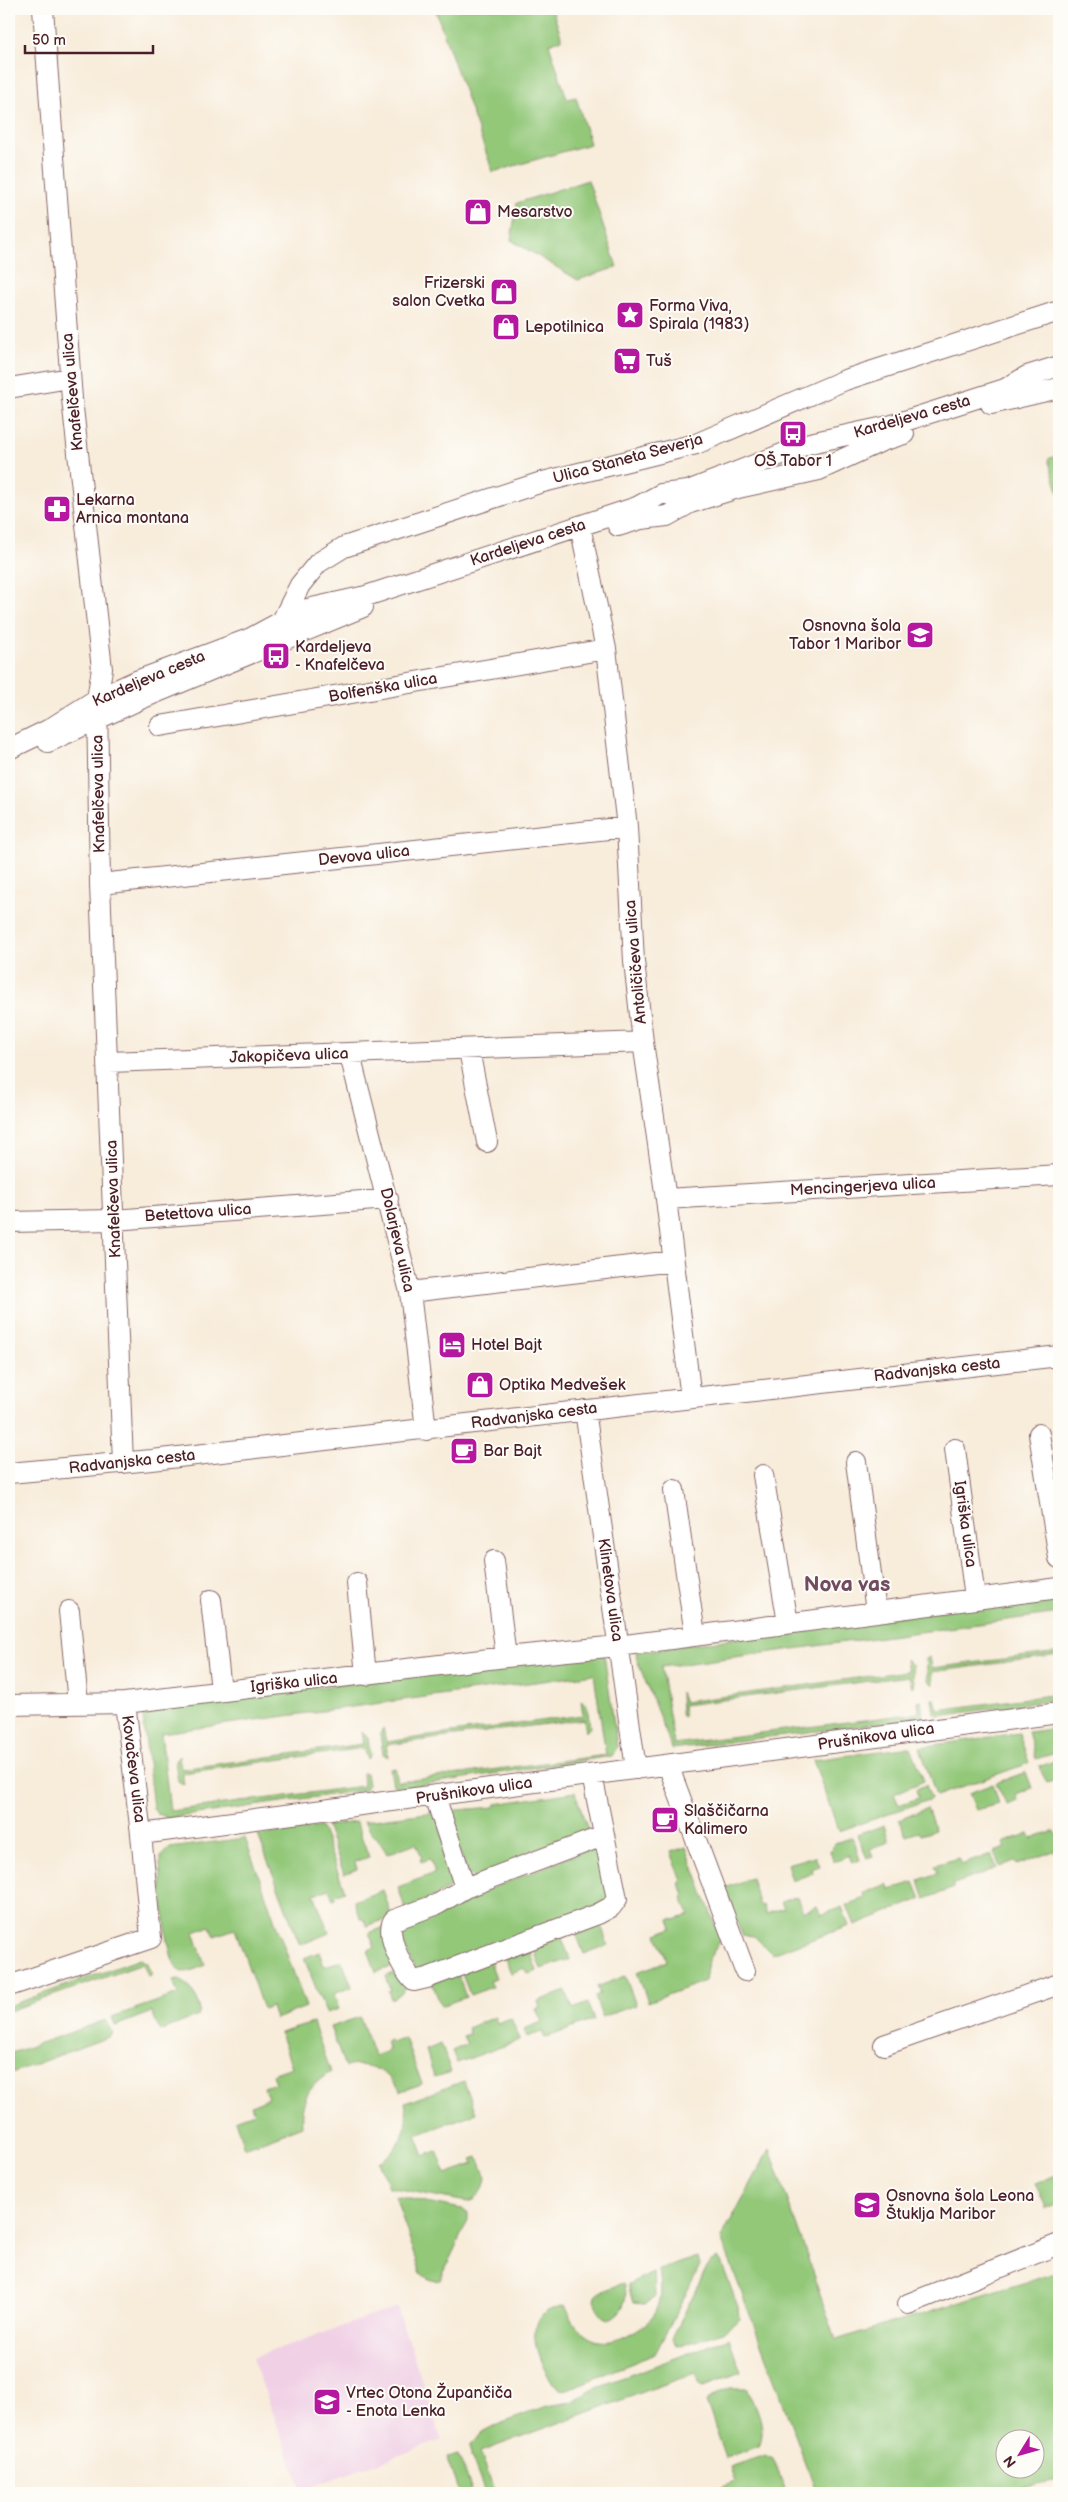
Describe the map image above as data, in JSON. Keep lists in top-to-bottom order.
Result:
{
  "streets": {
    "street": [
      "Knafelčeva ulica",
      "Kardeljeva cesta",
      "Ulica Staneta Severja",
      "Bolfenška ulica",
      "Devova ulica",
      "Antoličičeva ulica",
      "Jakopičeva ulica",
      "Mencingerjeva ulica",
      "Betettova ulica",
      "Dolarjeva ulica",
      "Radvanjska cesta",
      "Igriška ulica",
      "Klinetova ulica",
      "Prušnikova ulica",
      "Kovačeva ulica"
    ]
  },
  "crossings": [
    ["Knafelčeva ulica", "Kardeljeva cesta"],
    ["Knafelčeva ulica", "Devova ulica"],
    ["Knafelčeva ulica", "Jakopičeva ulica"],
    ["Knafelčeva ulica", "Betettova ulica"],
    ["Knafelčeva ulica", "Radvanjska cesta"],
    ["Kardeljeva cesta", "Ulica Staneta Severja"],
    ["Kardeljeva cesta", "Antoličičeva ulica"],
    ["Bolfenška ulica", "Antoličičeva ulica"],
    ["Devova ulica", "Antoličičeva ulica"],
    ["Antoličičeva ulica", "Jakopičeva ulica"],
    ["Antoličičeva ulica", "Mencingerjeva ulica"],
    ["Antoličičeva ulica", "Radvanjska cesta"],
    ["Jakopičeva ulica", "Dolarjeva ulica"],
    ["Betettova ulica", "Dolarjeva ulica"],
    ["Dolarjeva ulica", "Radvanjska cesta"],
    ["Radvanjska cesta", "Klinetova ulica"],
    ["Igriška ulica", "Klinetova ulica"],
    ["Igriška ulica", "Kovačeva ulica"],
    ["Klinetova ulica", "Prušnikova ulica"],
    ["Prušnikova ulica", "Kovačeva ulica"]
  ],
  "districts": ["Nova vas"],
  "places": {
    "shop": [
      "Mesarstvo",
      "Frizerski salon Cvetka",
      "Lepotilnica",
      "Optika Medvešek"
    ],
    "place": ["Forma Viva, Spirala (1983)"],
    "supermarket": ["Tuš"],
    "bus stop": ["OŠ Tabor 1", "Kardeljeva - Knafelčeva"],
    "pharmacy": ["Lekarna Arnica montana"],
    "school or university": ["Osnovna šola Tabor 1 Maribor", "Osnovna šola Leona Štuklja Maribor", "Vrtec Otona Župančiča - Enota Lenka"],
    "hotel": ["Hotel Bajt"],
    "cafe": ["Bar Bajt", "Slaščičarna Kalimero"]
  },
  "scale_bar": "50 m",
  "north": "bottom left"
}
